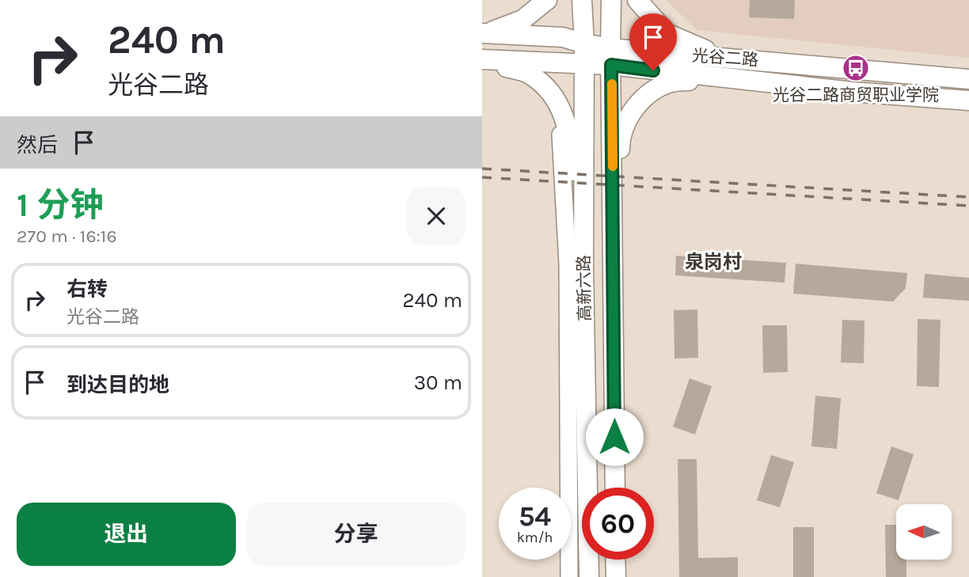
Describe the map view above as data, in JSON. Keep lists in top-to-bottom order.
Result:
{
  "streets": {
    "main road": ["光谷二路", "高新六路"]
  },
  "crossings": [
    ["光谷二路", "高新六路"]
  ],
  "districts": ["泉岗村"],
  "places": {
    "bus stop": ["光谷二路商贸职业学院"]
  },
  "north": "left",
  "page": {
    "turn": ["240 m", "光谷二路"],
    "then": "然后",
    "heading": ["1 分钟", "270 m · 16:16"],
    "list": [
      {
        "name": "右转",
        "note": "光谷二路",
        "value": "240 m"
      },
      {
        "name": "到达目的地",
        "value": "30 m"
      }
    ],
    "speed": "54 km/h",
    "limit": "60",
    "buttons": ["退出", "分享"]
  }
}
